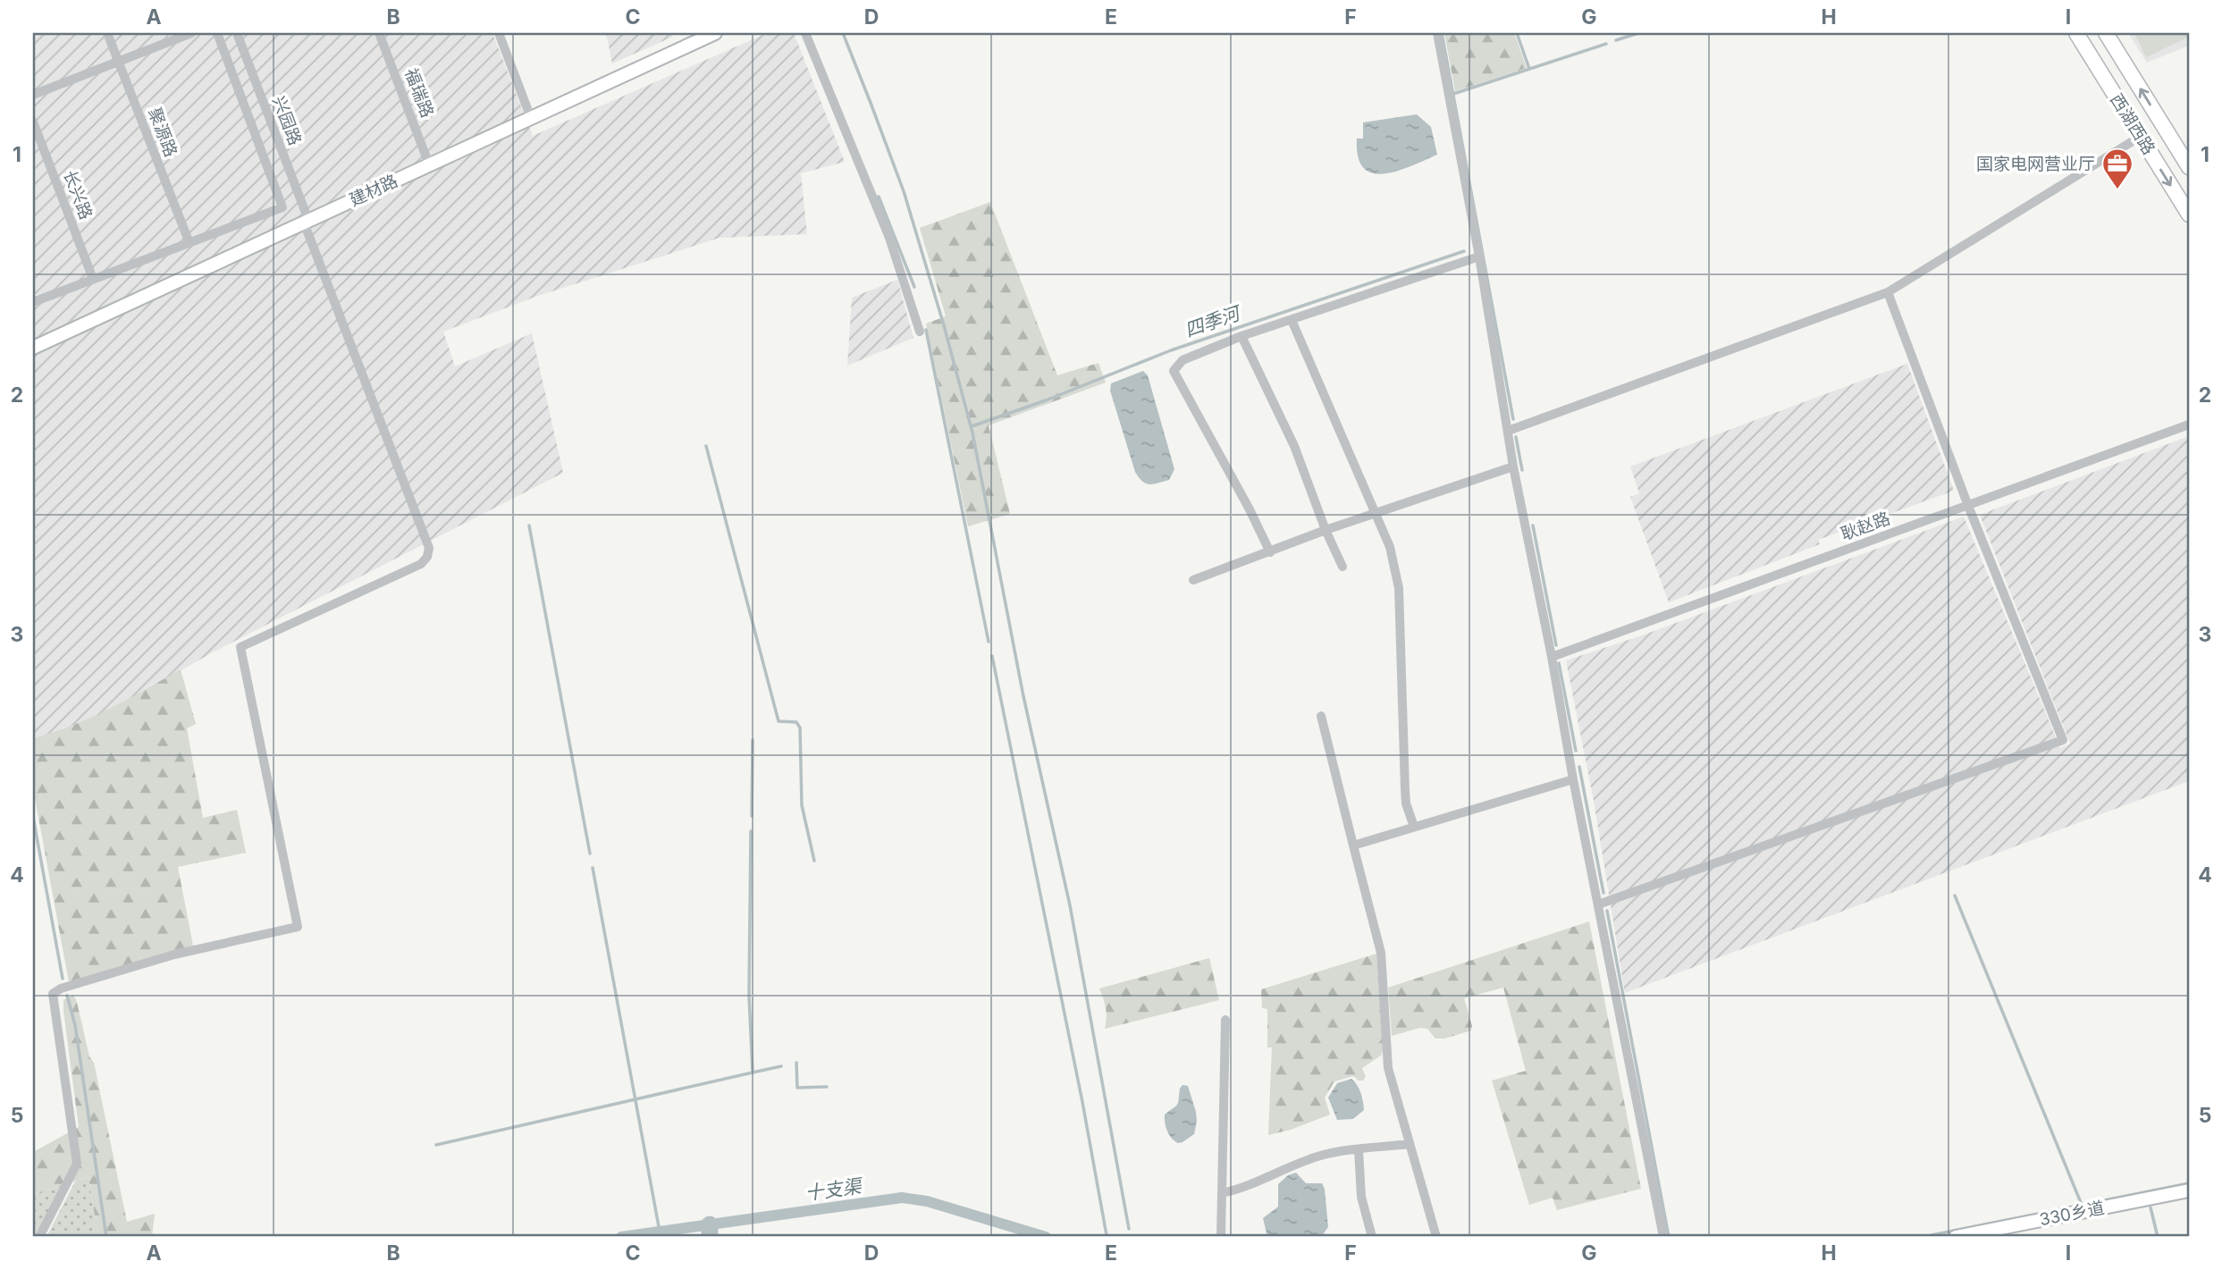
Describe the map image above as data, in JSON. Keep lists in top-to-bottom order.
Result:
{
  "streets": {
    "main road": ["西湖西路"],
    "street": [
      "福瑞路",
      "兴园路",
      "聚源路",
      "建材路",
      "长兴路",
      "耿赵路",
      "330乡道"
    ]
  },
  "crossings": [
    ["福瑞路", "建材路"],
    ["兴园路", "建材路"]
  ],
  "water": ["四季河", "十支渠"],
  "places": {
    "office": ["国家电网营业厅"]
  },
  "grid": {
    "columns": [
      "A",
      "B",
      "C",
      "D",
      "E",
      "F",
      "G",
      "H",
      "I"
    ],
    "rows": [
      "1",
      "2",
      "3",
      "4",
      "5"
    ]
  }
}
